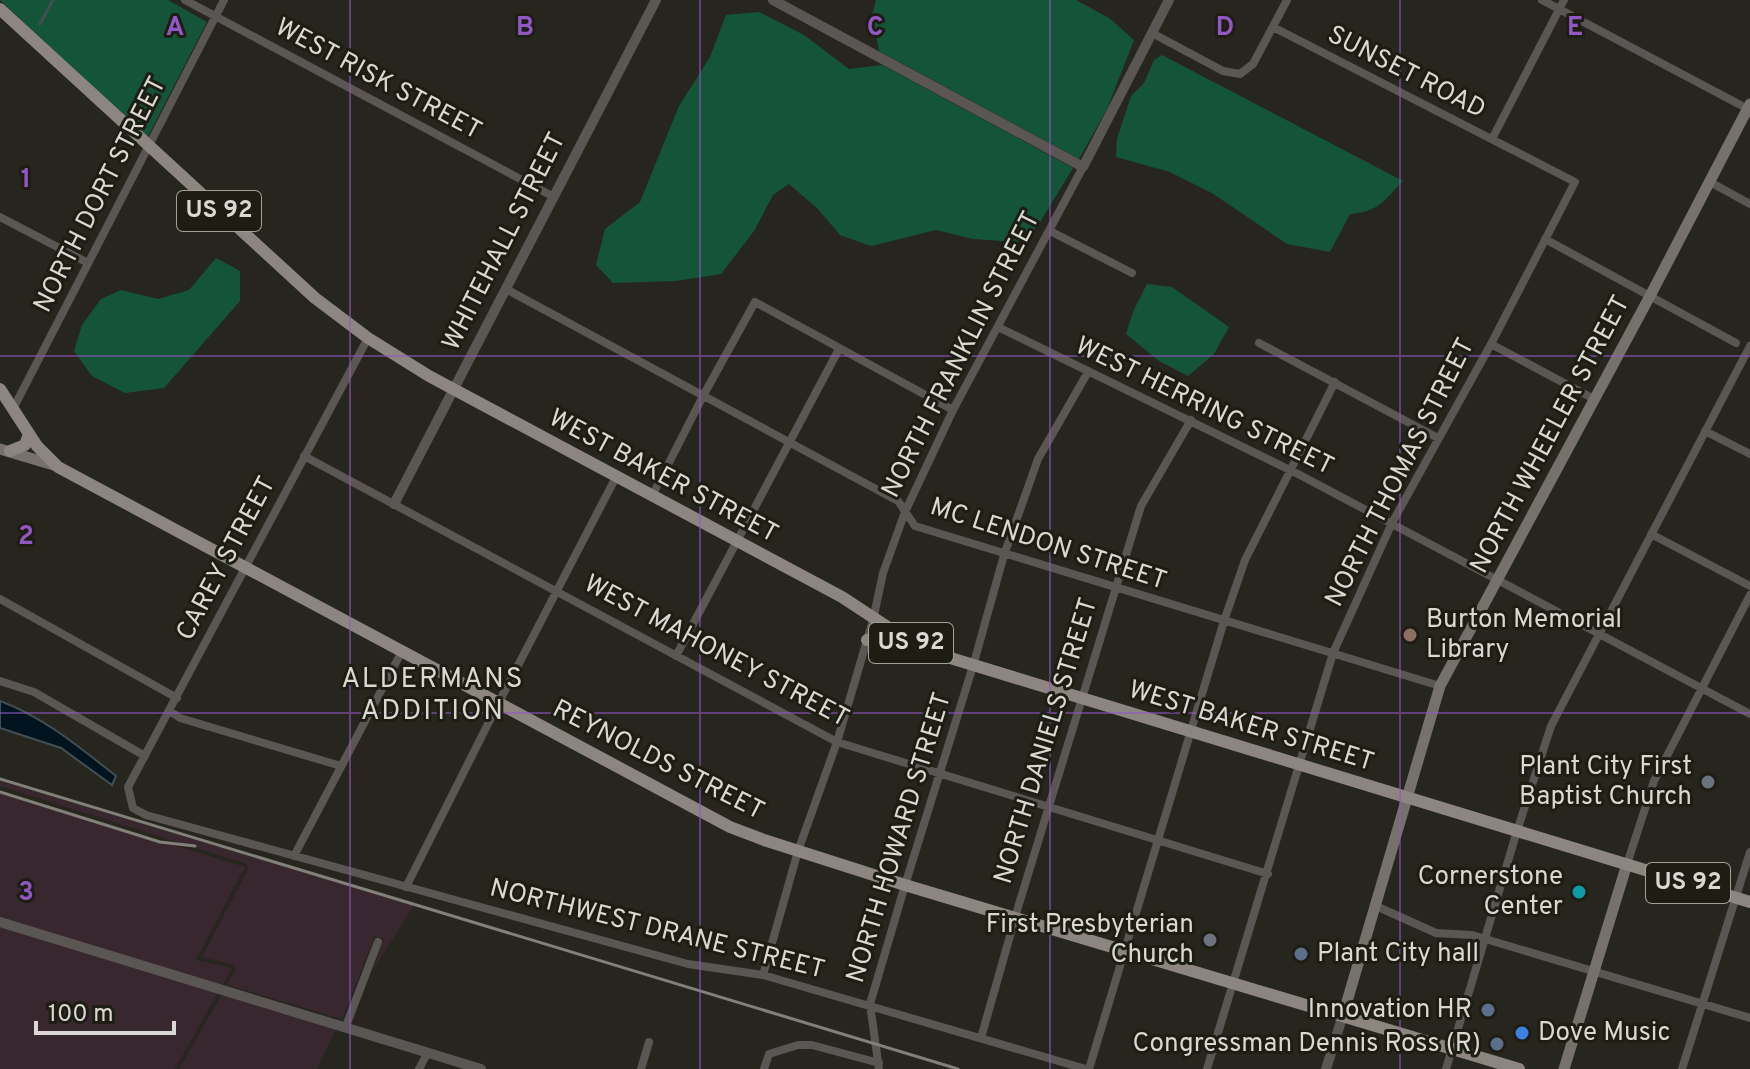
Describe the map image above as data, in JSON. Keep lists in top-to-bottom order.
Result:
{
  "streets": {
    "main road": [
      "US 92",
      "NORTH WHEELER STREET",
      "WEST BAKER STREET",
      "REYNOLDS STREET"
    ],
    "street": [
      "SUNSET ROAD",
      "WEST RISK STREET",
      "NORTH DORT STREET",
      "WHITEHALL STREET",
      "NORTH FRANKLIN STREET",
      "WEST HERRING STREET",
      "NORTH THOMAS STREET",
      "MC LENDON STREET",
      "CAREY STREET",
      "WEST MAHONEY STREET",
      "NORTH DANIELS STREET",
      "NORTH HOWARD STREET",
      "NORTHWEST DRANE STREET"
    ]
  },
  "crossings": [
    ["SUNSET ROAD", "NORTH THOMAS STREET"],
    ["WEST RISK STREET", "NORTH DORT STREET"],
    ["WEST RISK STREET", "WHITEHALL STREET"],
    ["NORTH DORT STREET", "WEST BAKER STREET"],
    ["US 92", "NORTH FRANKLIN STREET"],
    ["US 92", "NORTH WHEELER STREET"],
    ["US 92", "WEST BAKER STREET"],
    ["WHITEHALL STREET", "WEST BAKER STREET"],
    ["WHITEHALL STREET", "MC LENDON STREET"],
    ["WHITEHALL STREET", "WEST MAHONEY STREET"],
    ["NORTH FRANKLIN STREET", "WEST HERRING STREET"],
    ["NORTH FRANKLIN STREET", "WEST BAKER STREET"],
    ["NORTH FRANKLIN STREET", "MC LENDON STREET"],
    ["NORTH FRANKLIN STREET", "WEST MAHONEY STREET"],
    ["NORTH FRANKLIN STREET", "REYNOLDS STREET"],
    ["NORTH FRANKLIN STREET", "NORTHWEST DRANE STREET"],
    ["WEST HERRING STREET", "NORTH WHEELER STREET"],
    ["WEST HERRING STREET", "NORTH THOMAS STREET"],
    ["WEST HERRING STREET", "NORTH DANIELS STREET"],
    ["WEST HERRING STREET", "NORTH HOWARD STREET"],
    ["NORTH WHEELER STREET", "WEST BAKER STREET"],
    ["NORTH WHEELER STREET", "MC LENDON STREET"],
    ["NORTH WHEELER STREET", "REYNOLDS STREET"],
    ["NORTH THOMAS STREET", "WEST BAKER STREET"],
    ["NORTH THOMAS STREET", "MC LENDON STREET"],
    ["NORTH THOMAS STREET", "WEST MAHONEY STREET"],
    ["NORTH THOMAS STREET", "REYNOLDS STREET"],
    ["WEST BAKER STREET", "CAREY STREET"],
    ["WEST BAKER STREET", "NORTH DANIELS STREET"],
    ["WEST BAKER STREET", "NORTH HOWARD STREET"],
    ["MC LENDON STREET", "NORTH DANIELS STREET"],
    ["MC LENDON STREET", "NORTH HOWARD STREET"],
    ["CAREY STREET", "WEST MAHONEY STREET"],
    ["CAREY STREET", "REYNOLDS STREET"],
    ["CAREY STREET", "NORTHWEST DRANE STREET"],
    ["WEST MAHONEY STREET", "NORTH DANIELS STREET"],
    ["WEST MAHONEY STREET", "NORTH HOWARD STREET"],
    ["NORTH DANIELS STREET", "REYNOLDS STREET"],
    ["NORTH DANIELS STREET", "NORTHWEST DRANE STREET"],
    ["REYNOLDS STREET", "NORTH HOWARD STREET"],
    ["NORTH HOWARD STREET", "NORTHWEST DRANE STREET"]
  ],
  "districts": ["ALDERMANS ADDITION"],
  "places": [
    "Burton Memorial Library",
    "Plant City First Baptist Church",
    "Cornerstone Center",
    "First Presbyterian Church",
    "Plant City hall",
    "Innovation HR",
    "Dove Music",
    "Congressman Dennis Ross (R)"
  ],
  "scale_bar": "100 m",
  "grid": {
    "columns": [
      "A",
      "B",
      "C",
      "D",
      "E"
    ],
    "rows": ["1", "2", "3"]
  }
}
